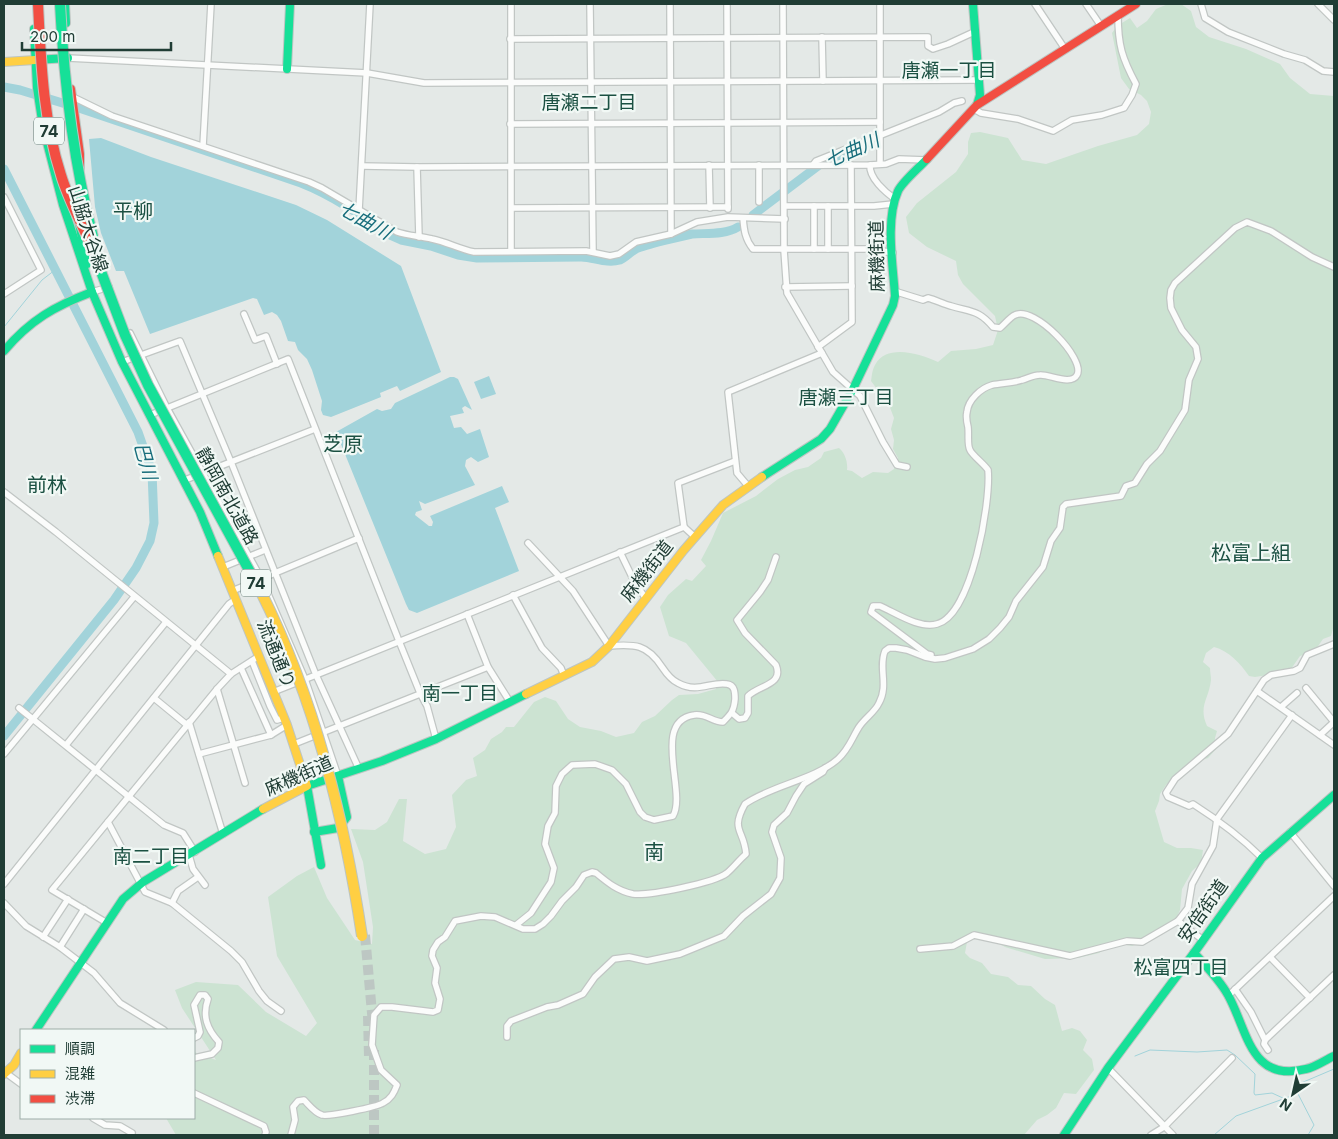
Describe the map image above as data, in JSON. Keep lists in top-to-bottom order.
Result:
{
  "streets": {
    "main road": [
      "74",
      "山脇大谷線",
      "麻機街道",
      "静岡南北道路",
      "流通通り",
      "安倍街道"
    ]
  },
  "crossings": [
    ["74", "山脇大谷線"],
    ["74", "静岡南北道路"],
    ["山脇大谷線", "流通通り"],
    ["麻機街道", "流通通り"]
  ],
  "districts": [
    "唐瀬一丁目",
    "唐瀬二丁目",
    "平柳",
    "唐瀬三丁目",
    "芝原",
    "前林",
    "松富上組",
    "南一丁目",
    "南",
    "南二丁目",
    "松富四丁目"
  ],
  "water": ["七曲川", "巴川"],
  "legend": ["順調", "混雑", "渋滞"],
  "scale_bar": "200 m",
  "north": "bottom left"
}
